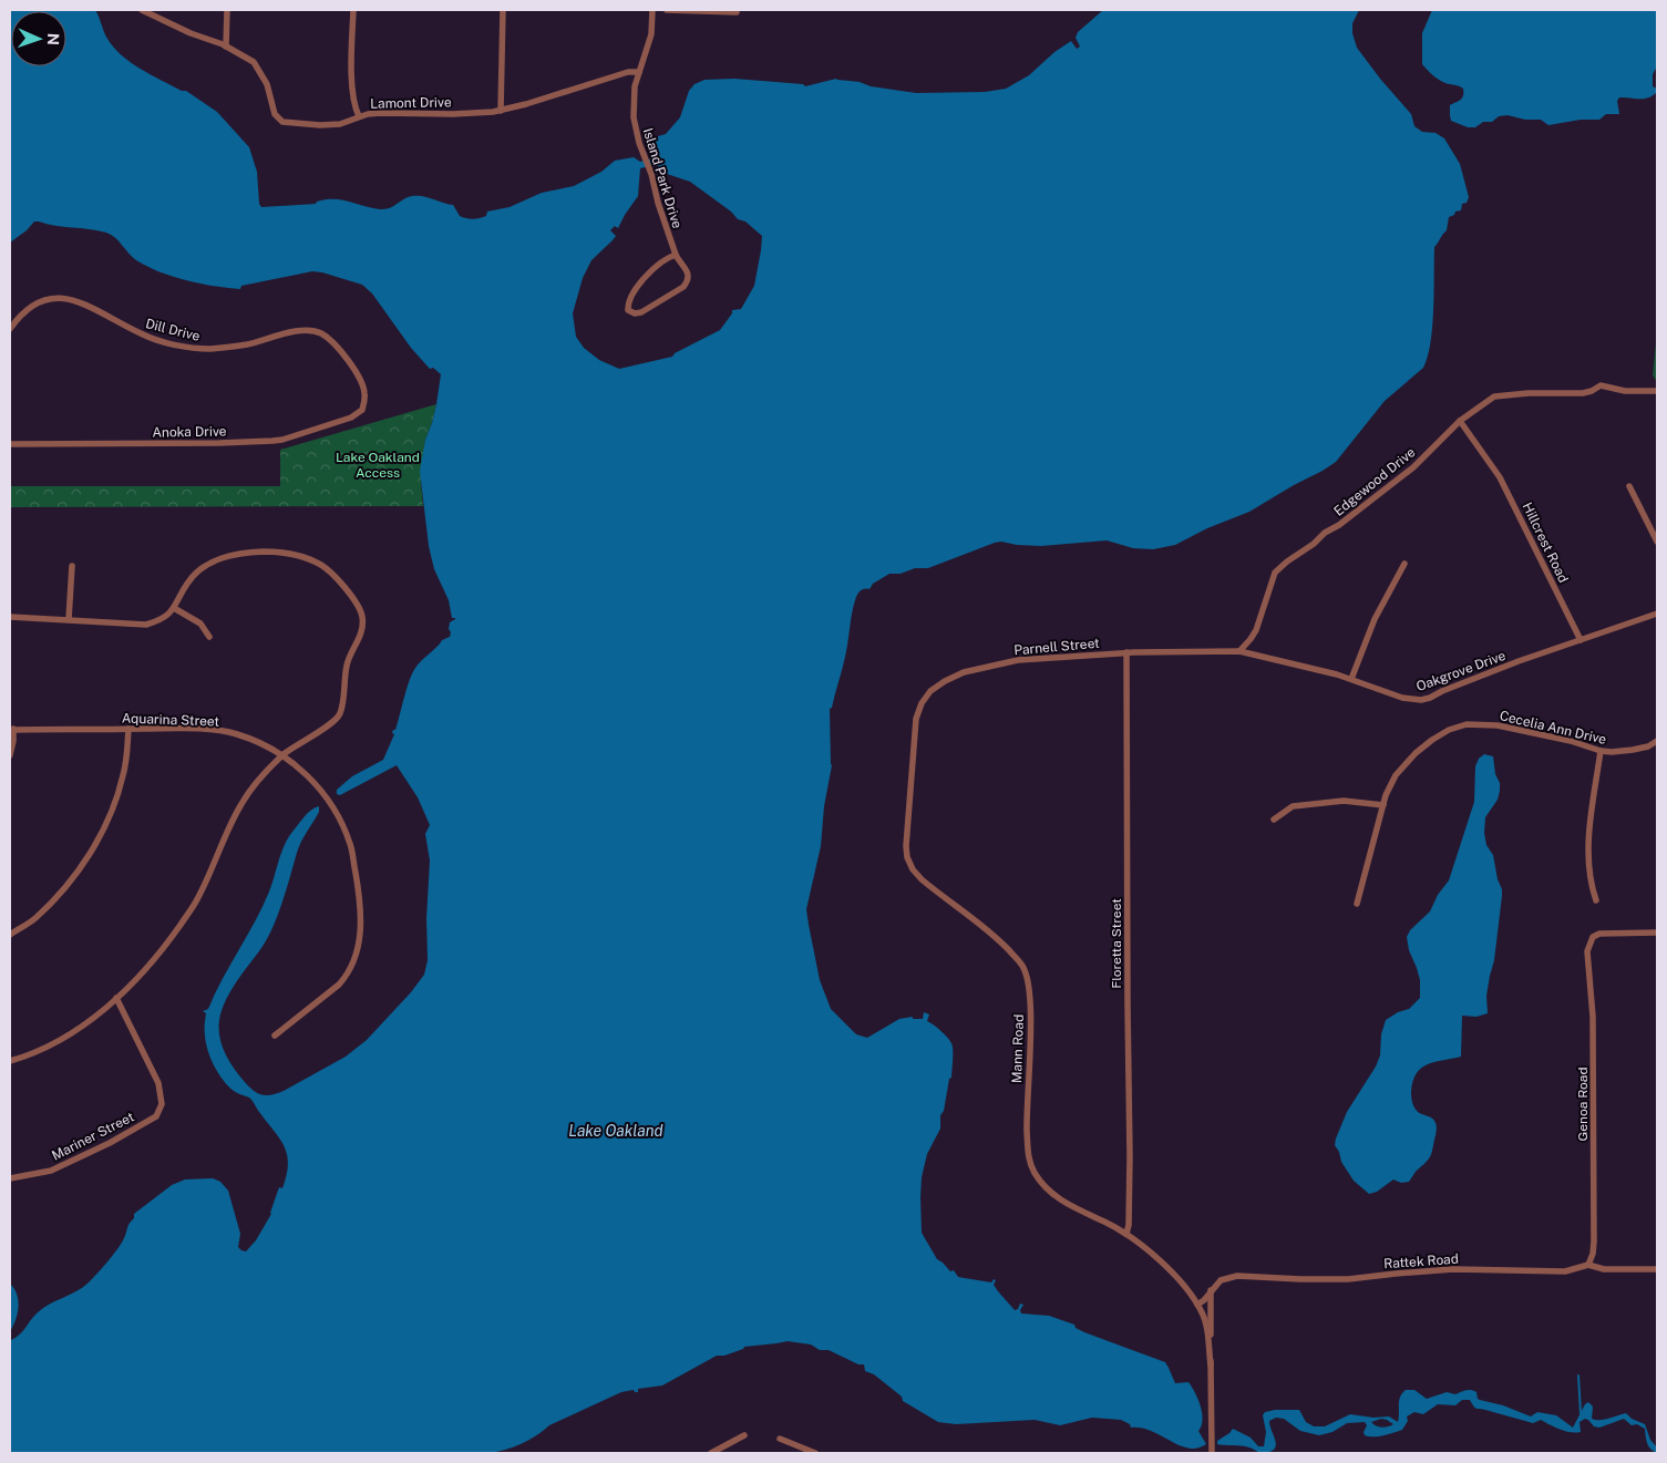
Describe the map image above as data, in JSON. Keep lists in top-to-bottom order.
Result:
{
  "streets": {
    "street": [
      "Lamont Drive",
      "Island Park Drive",
      "Dill Drive",
      "Anoka Drive",
      "Edgewood Drive",
      "Hillcrest Road",
      "Parnell Street",
      "Oakgrove Drive",
      "Aquarina Street",
      "Cecelia Ann Drive",
      "Floretta Street",
      "Mann Road",
      "Genoa Road",
      "Mariner Street",
      "Rattek Road"
    ]
  },
  "crossings": [
    ["Lamont Drive", "Island Park Drive"],
    ["Dill Drive", "Anoka Drive"],
    ["Edgewood Drive", "Hillcrest Road"],
    ["Edgewood Drive", "Oakgrove Drive"],
    ["Hillcrest Road", "Oakgrove Drive"],
    ["Parnell Street", "Oakgrove Drive"],
    ["Parnell Street", "Floretta Street"],
    ["Parnell Street", "Mann Road"],
    ["Floretta Street", "Mann Road"],
    ["Mann Road", "Rattek Road"],
    ["Genoa Road", "Rattek Road"]
  ],
  "water": ["Lake Oakland"],
  "parks": ["Lake Oakland Access"],
  "north": "right"
}
